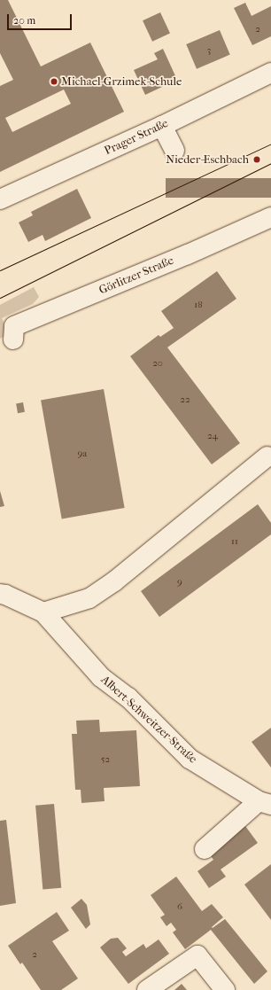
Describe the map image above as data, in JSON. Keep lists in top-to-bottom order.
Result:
{
  "streets": {
    "street": ["Prager Straße", "Görlitzer Straße", "Albert-Schweitzer-Straße"]
  },
  "places": ["Michael-Grzimek-Schule", "Nieder-Eschbach"],
  "house_numbers": [
    "2",
    "3",
    "18",
    "20",
    "22",
    "24",
    "9a",
    "11",
    "9",
    "52",
    "6",
    "2"
  ],
  "scale_bar": "20 m"
}
